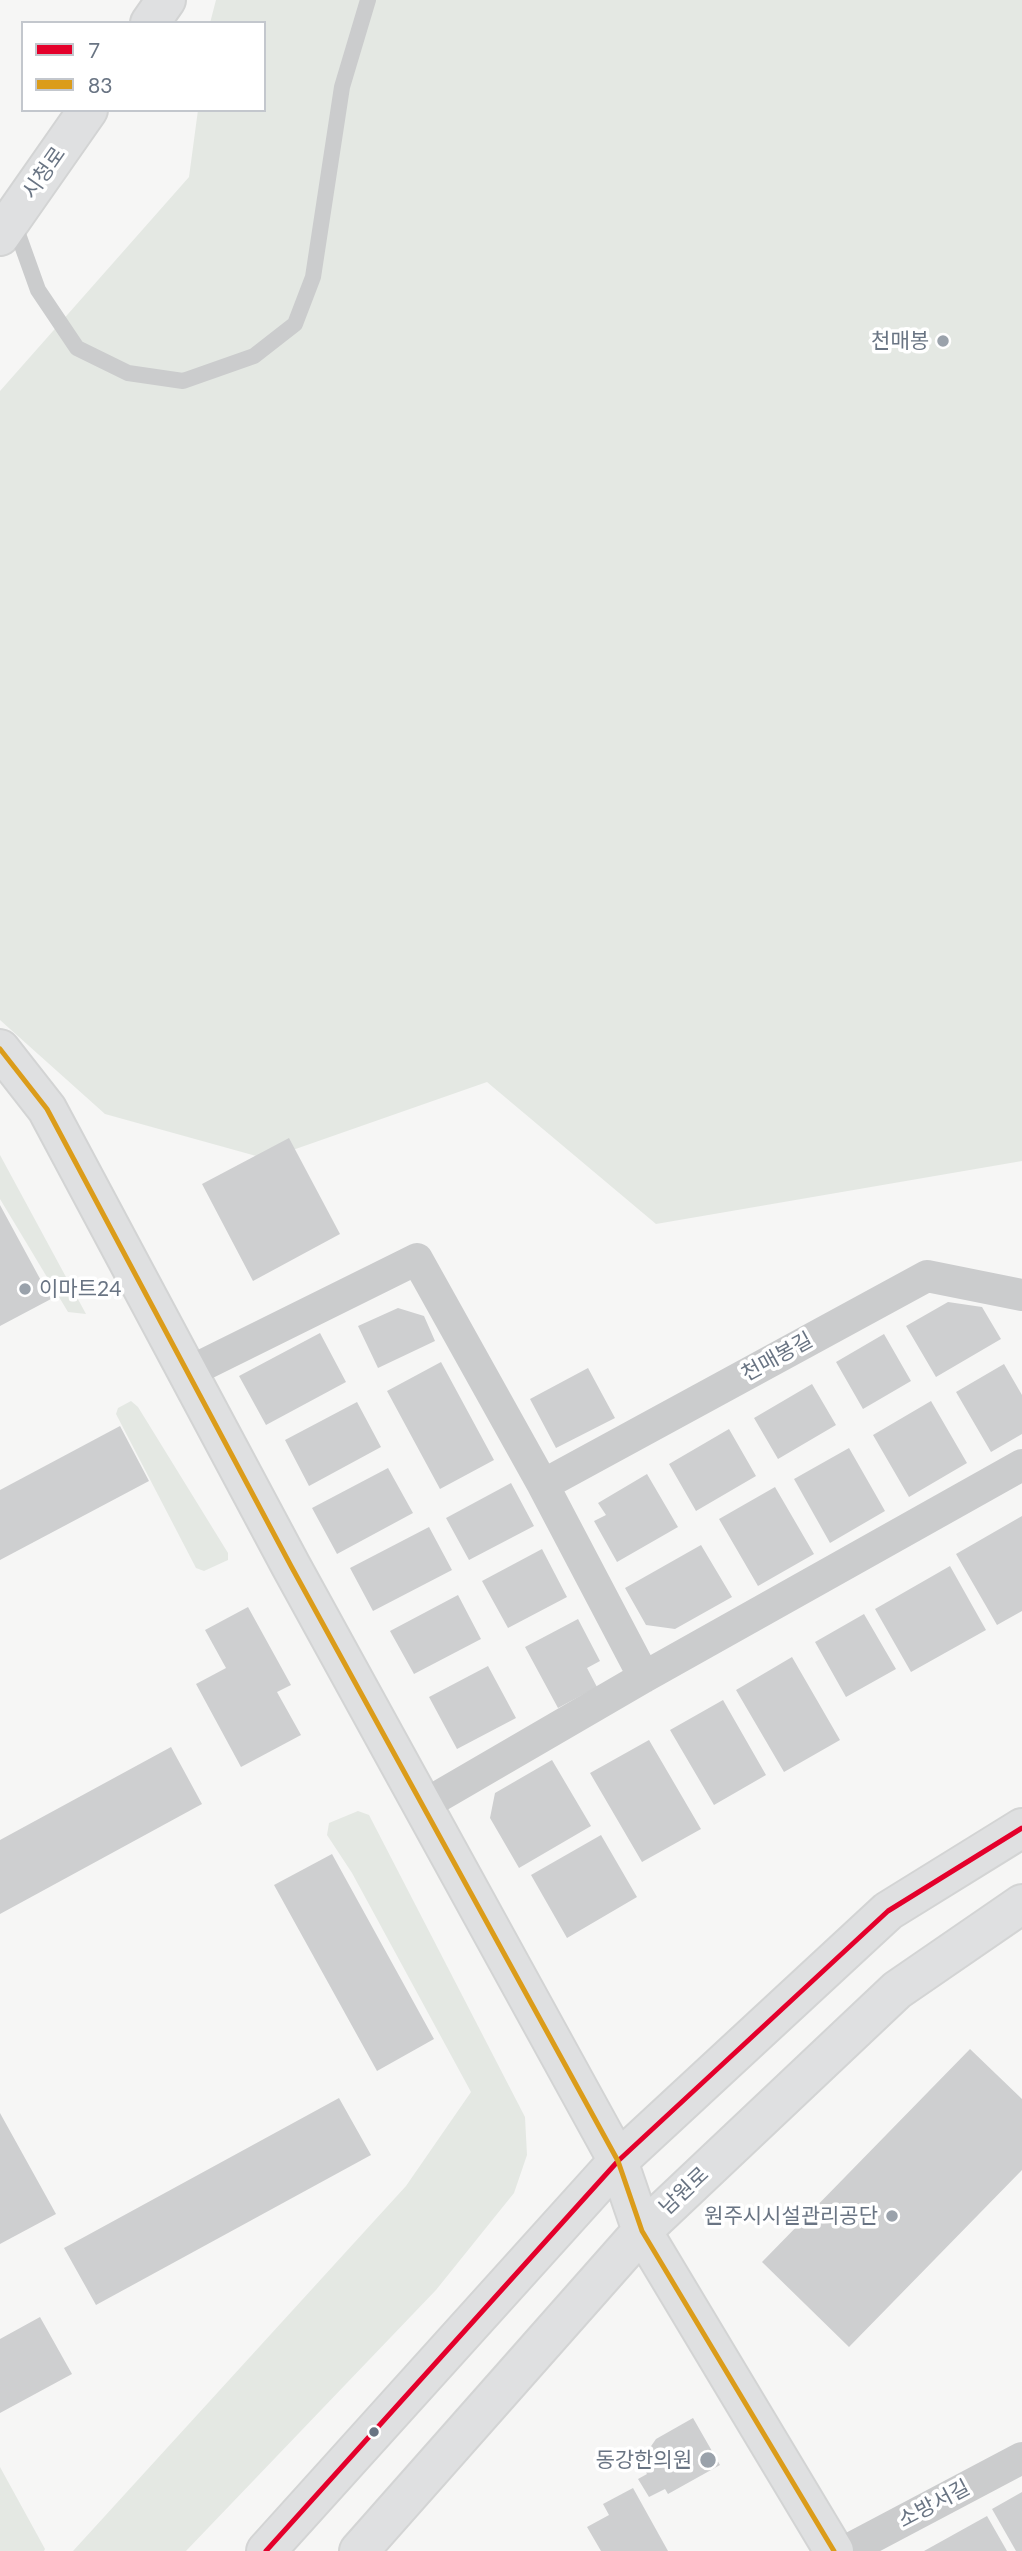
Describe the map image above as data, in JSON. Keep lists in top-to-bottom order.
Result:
{
  "streets": {
    "street": [
      "시청로",
      "천매봉길",
      "남원로",
      "소방서길"
    ]
  },
  "places": [
    "천매봉",
    "이마트24",
    "원주시시설관리공단",
    "동강한의원"
  ],
  "lines": ["transit line 83", "transit line 7"],
  "legend": ["7", "83"]
}
